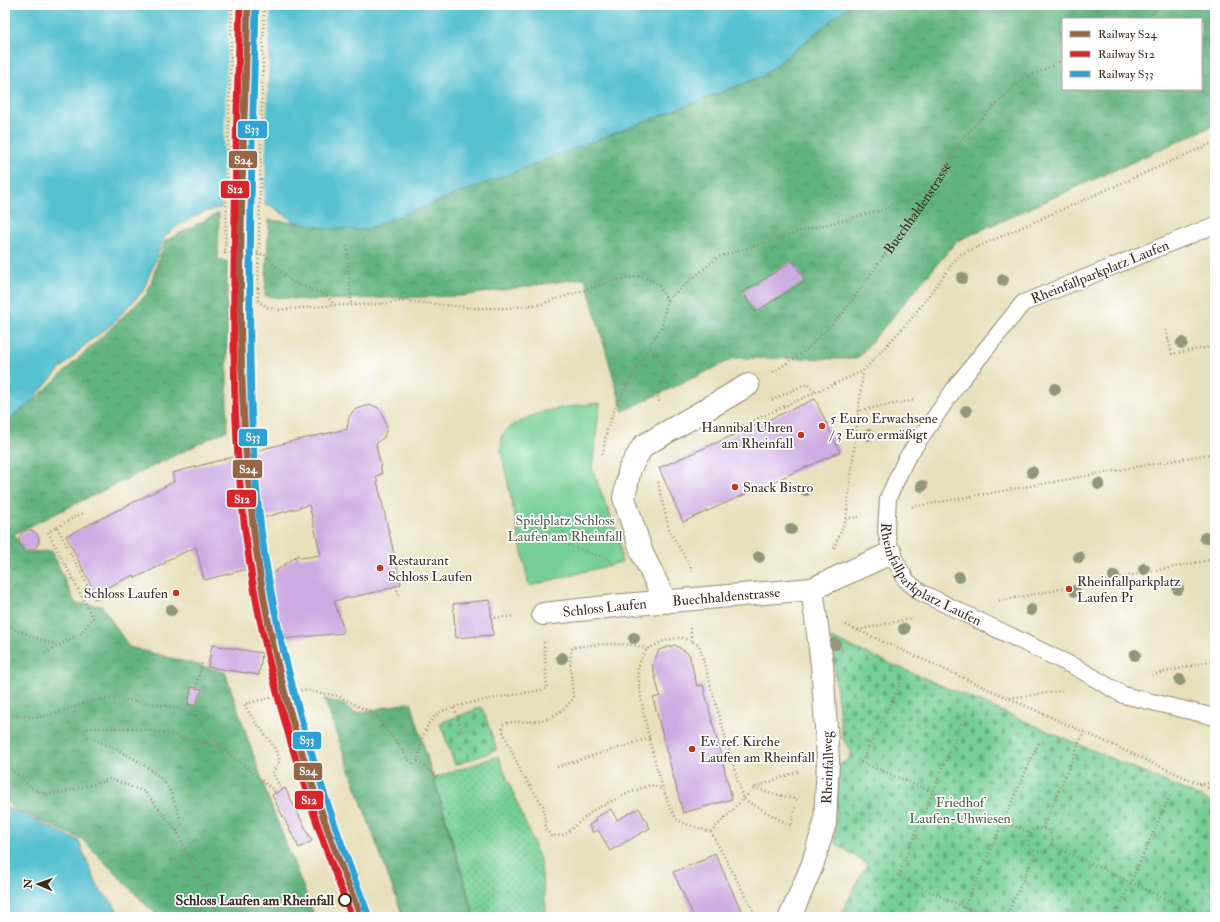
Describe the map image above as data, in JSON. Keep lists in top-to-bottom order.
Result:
{
  "streets": {
    "street": ["Buechhaldenstrasse", "Schloss Laufen", "Rheinfallweg"],
    "lane": ["Rheinfallparkplatz Laufen"]
  },
  "crossings": [
    ["Buechhaldenstrasse", "Rheinfallparkplatz Laufen"],
    ["Buechhaldenstrasse", "Schloss Laufen"],
    ["Buechhaldenstrasse", "Rheinfallweg"]
  ],
  "parks": ["Spielplatz Schloss Laufen am Rheinfall", "Friedhof Laufen-Uhwiesen"],
  "places": [
    "5 Euro Erwachsene / 3 Euro ermäßigt",
    "Hannibal Uhren am Rheinfall",
    "Snack Bistro",
    "Restaurant Schloss Laufen",
    "Rheinfallparkplatz Laufen P1",
    "Schloss Laufen",
    "Ev. ref. Kirche Laufen am Rheinfall",
    "Schloss Laufen am Rheinfall"
  ],
  "lines": ["rail line S24", "rail line S12", "rail line S33"],
  "legend": ["Railway S24", "Railway S12", "Railway S33"],
  "north": "left"
}
